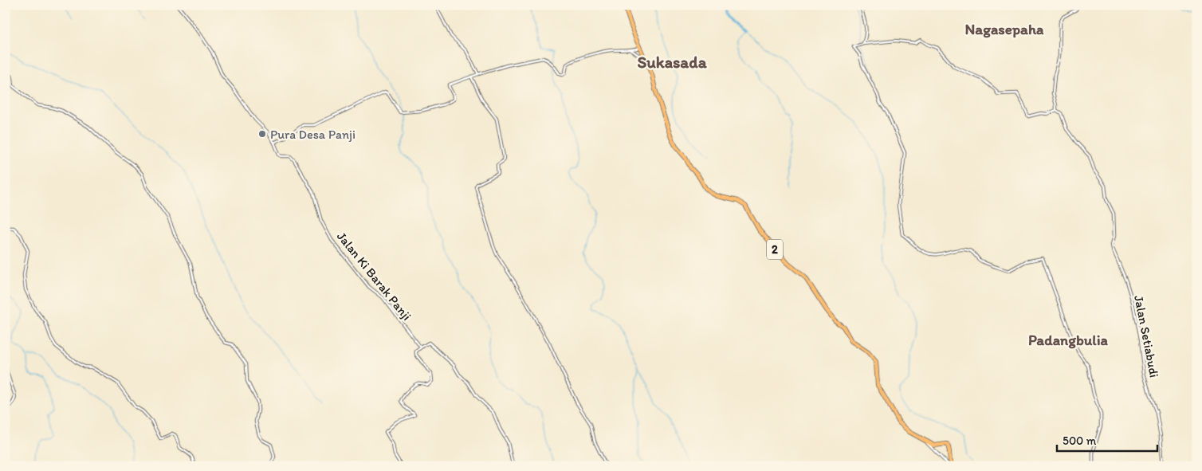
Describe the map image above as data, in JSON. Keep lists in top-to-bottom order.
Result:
{
  "streets": {
    "highway": ["2"],
    "street": ["Jalan Ki Barak Panji", "Jalan Setiabudi"]
  },
  "districts": ["Nagasepaha", "Sukasada", "Padangbulia"],
  "places": ["Pura Desa Panji"],
  "scale_bar": "500 m"
}
